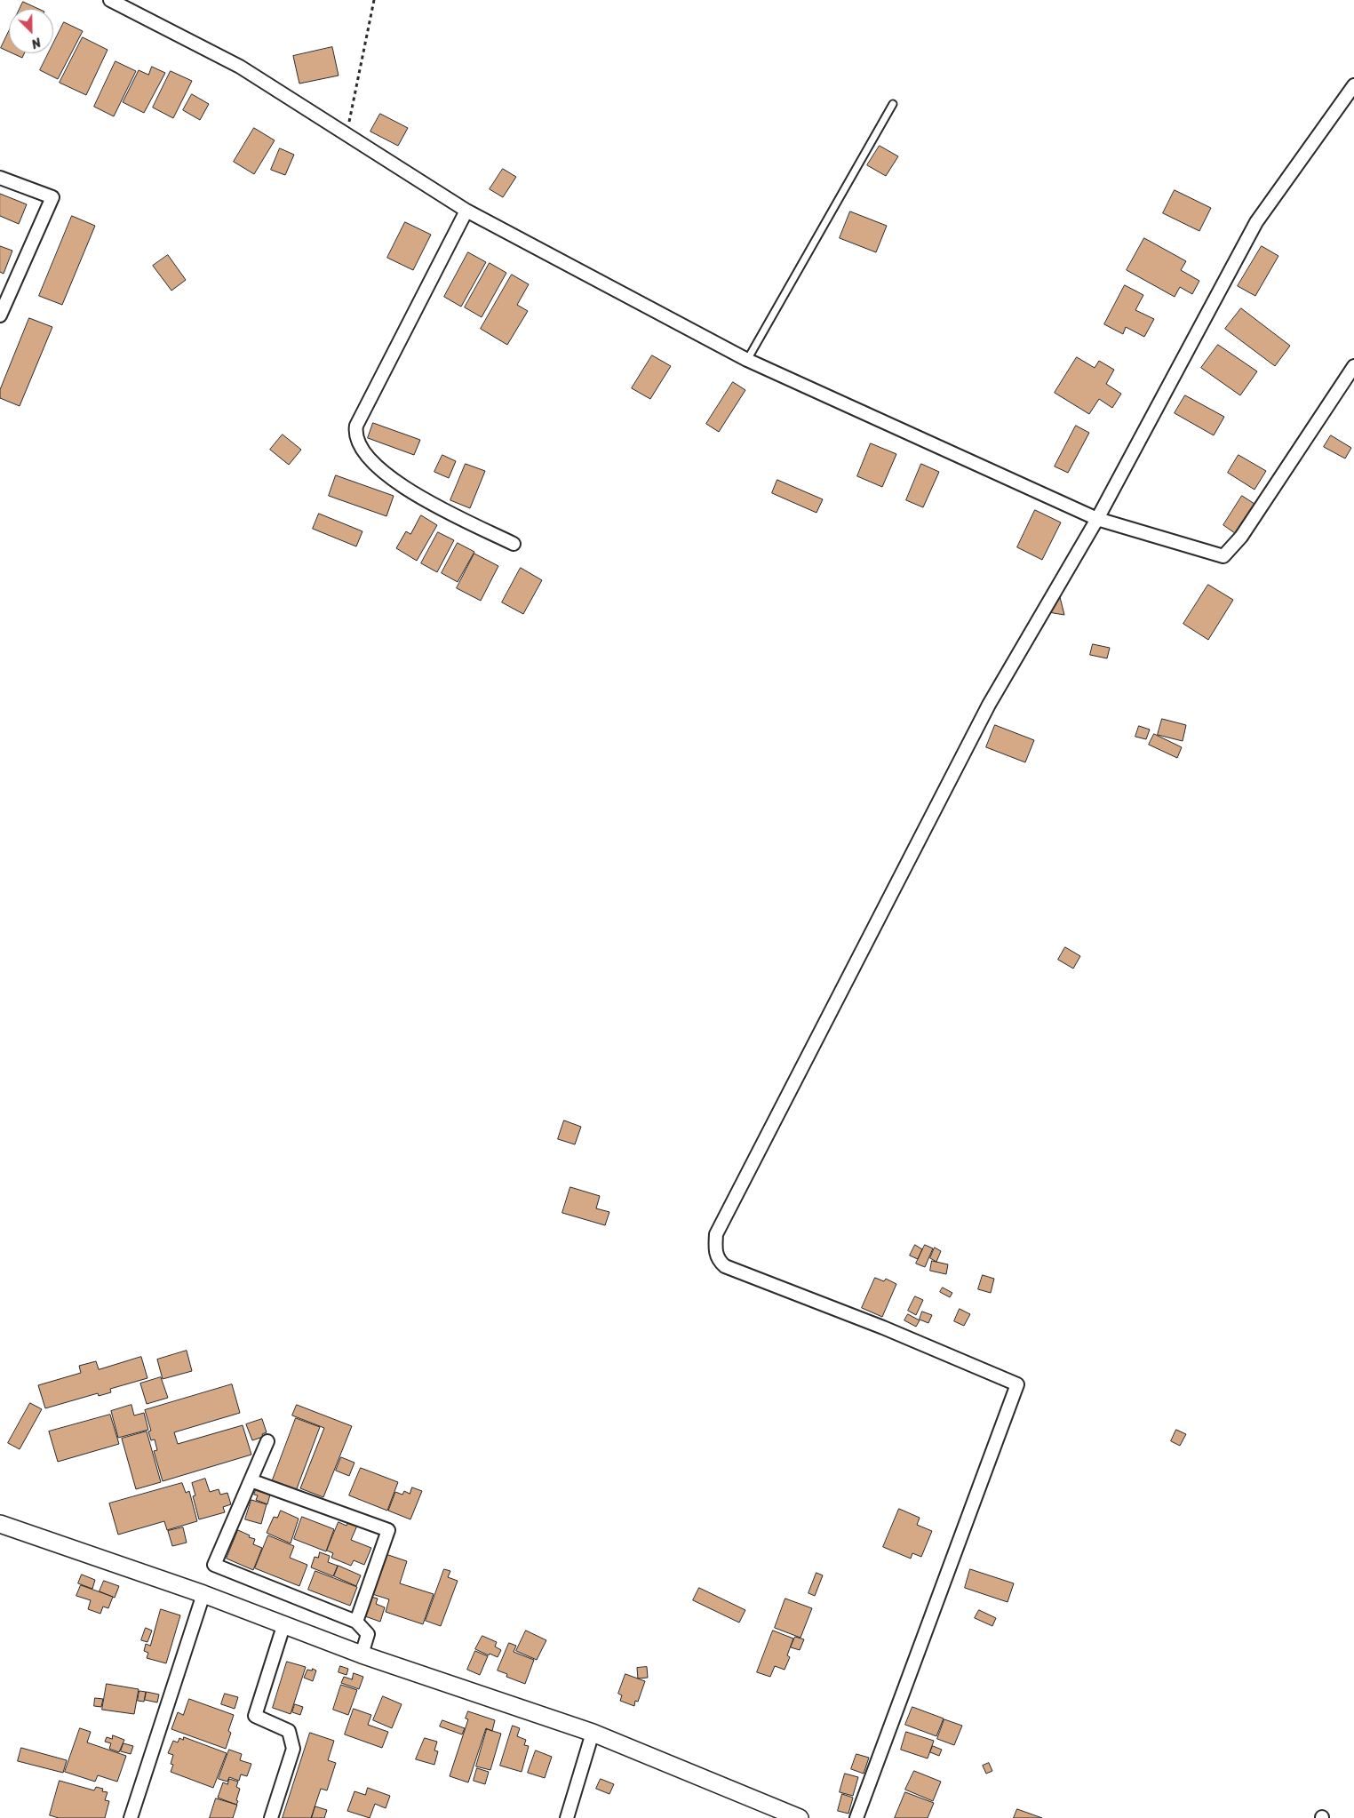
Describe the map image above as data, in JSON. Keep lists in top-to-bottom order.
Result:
{
  "north": "bottom right"
}
